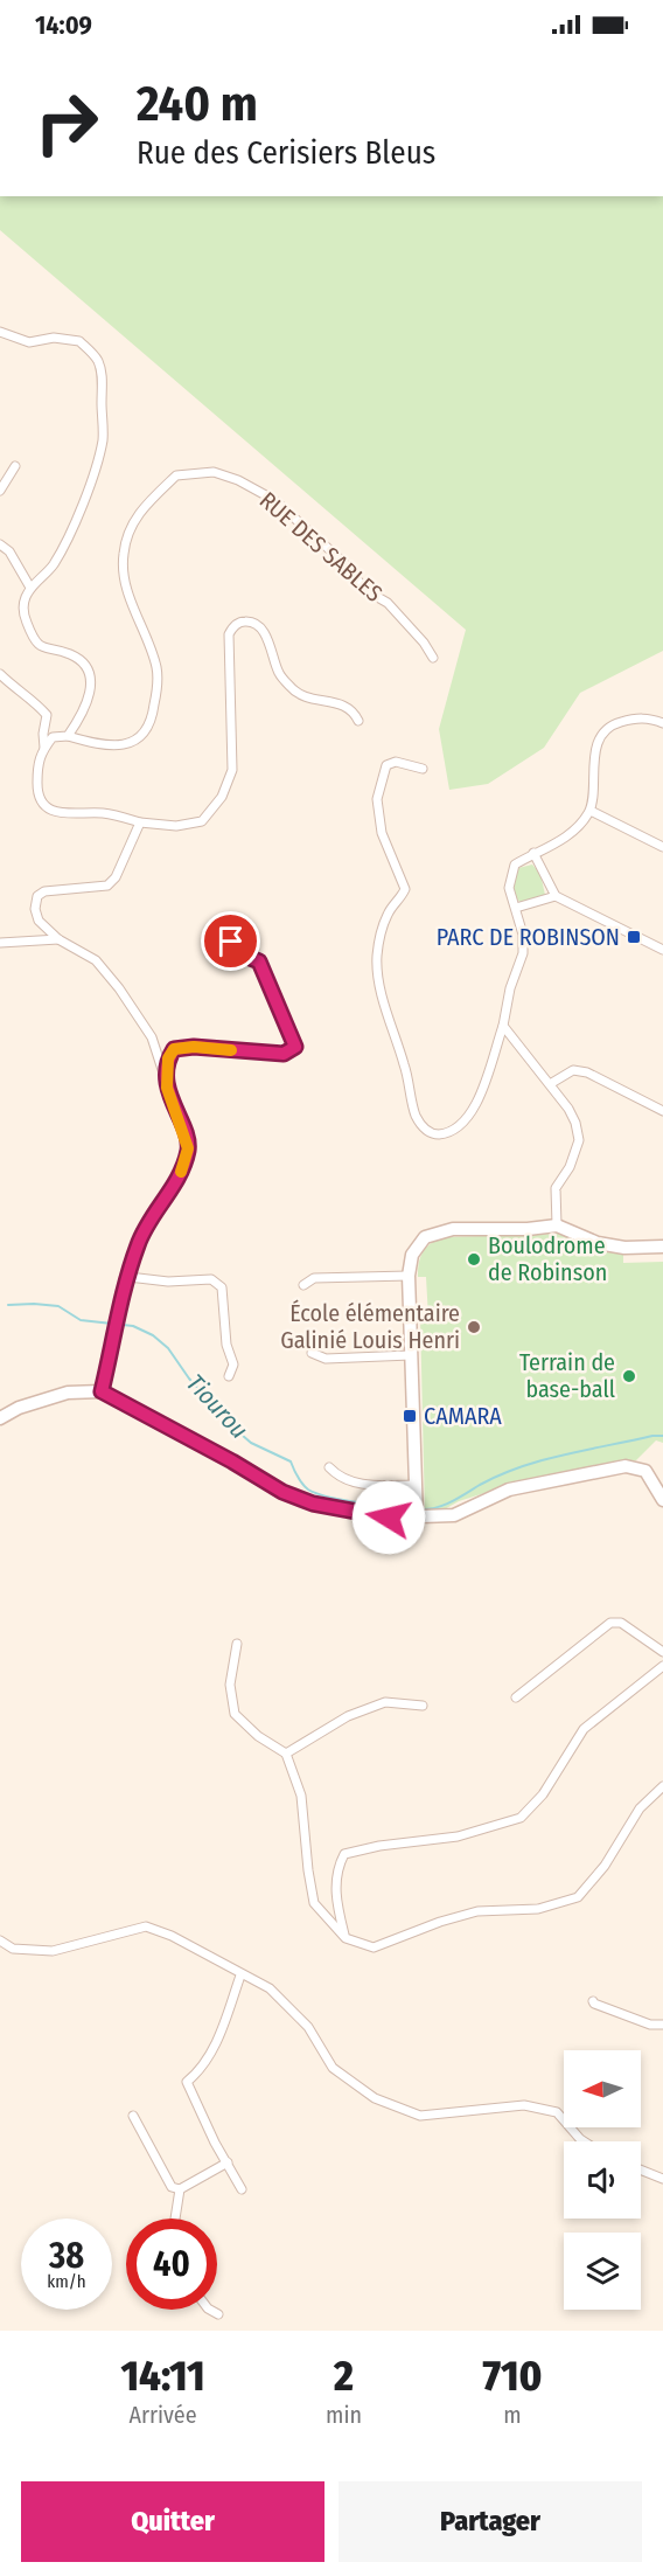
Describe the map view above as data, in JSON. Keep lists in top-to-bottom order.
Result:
{
  "streets": {
    "street": ["RUE DES SABLES"]
  },
  "water": ["Tiourou"],
  "places": {
    "transit": ["PARC DE ROBINSON", "CAMARA"],
    "other": ["Boulodrome de Robinson", "École élémentaire Galinié Louis Henri", "Terrain de base-ball"]
  },
  "north": "left",
  "page": {
    "status": "14:09",
    "turn": ["240 m", "Rue des Cerisiers Bleus"],
    "speed": "38 km/h",
    "limit": "40",
    "eta": [
      "14:11",
      "Arrivée",
      "2",
      "min",
      "710",
      "m"
    ],
    "buttons": ["Quitter", "Partager"]
  }
}
